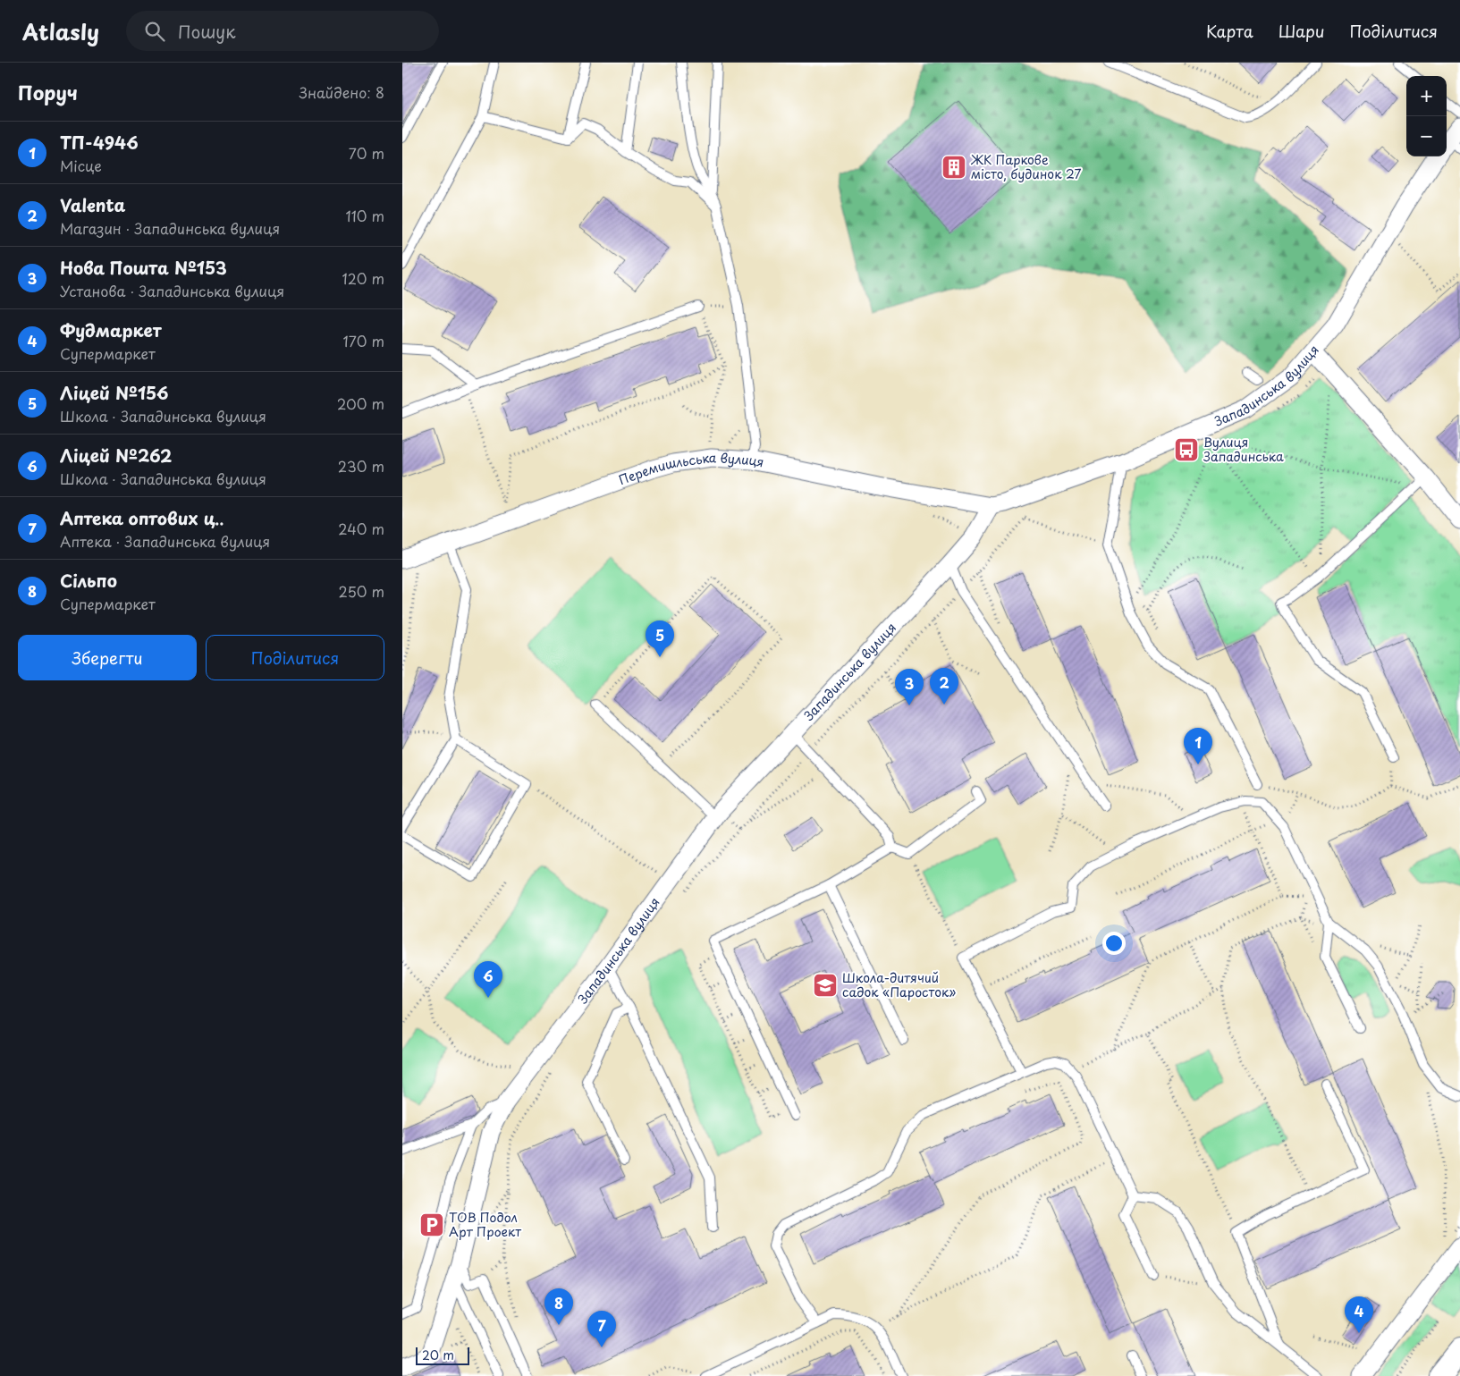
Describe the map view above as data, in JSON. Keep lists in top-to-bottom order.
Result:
{
  "streets": {
    "street": ["Западинська вулиця", "Перемишльська вулиця"]
  },
  "crossings": [
    ["Западинська вулиця", "Перемишльська вулиця"]
  ],
  "places": {
    "building": ["ЖК Паркове місто, будинок 27"],
    "bus stop": ["Вулиця Западинська"],
    "school or university": ["Школа-дитячий садок «Паросток»"],
    "parking": ["ТОВ Подол Арт Проект"]
  },
  "scale_bar": "20 m",
  "page": {
    "header": "Atlasly",
    "search": "Пошук",
    "nav": ["Карта", "Шари", "Поділитися"],
    "heading": ["Поруч", "Знайдено: 8"],
    "map_buttons": ["+", "−"],
    "list": [
      {
        "mark": "1",
        "name": "ТП-4946",
        "note": "Місце",
        "value": "70 m"
      },
      {
        "mark": "2",
        "name": "Valenta",
        "note": "Магазин · Западинська вулиця",
        "value": "110 m"
      },
      {
        "mark": "3",
        "name": "Нова Пошта №153",
        "note": "Установа · Западинська вулиця",
        "value": "120 m"
      },
      {
        "mark": "4",
        "name": "Фудмаркет",
        "note": "Супермаркет",
        "value": "170 m"
      },
      {
        "mark": "5",
        "name": "Ліцей №156",
        "note": "Школа · Западинська вулиця",
        "value": "200 m"
      },
      {
        "mark": "6",
        "name": "Ліцей №262",
        "note": "Школа · Западинська вулиця",
        "value": "230 m"
      },
      {
        "mark": "7",
        "name": "Аптека оптових ц‥",
        "note": "Аптека · Западинська вулиця",
        "value": "240 m"
      },
      {
        "mark": "8",
        "name": "Сільпо",
        "note": "Супермаркет",
        "value": "250 m"
      }
    ],
    "pins": [
      "5",
      "2",
      "3",
      "1",
      "6",
      "8",
      "4",
      "7"
    ],
    "buttons": ["Зберегти", "Поділитися"],
    "scale": "20 m"
  }
}
